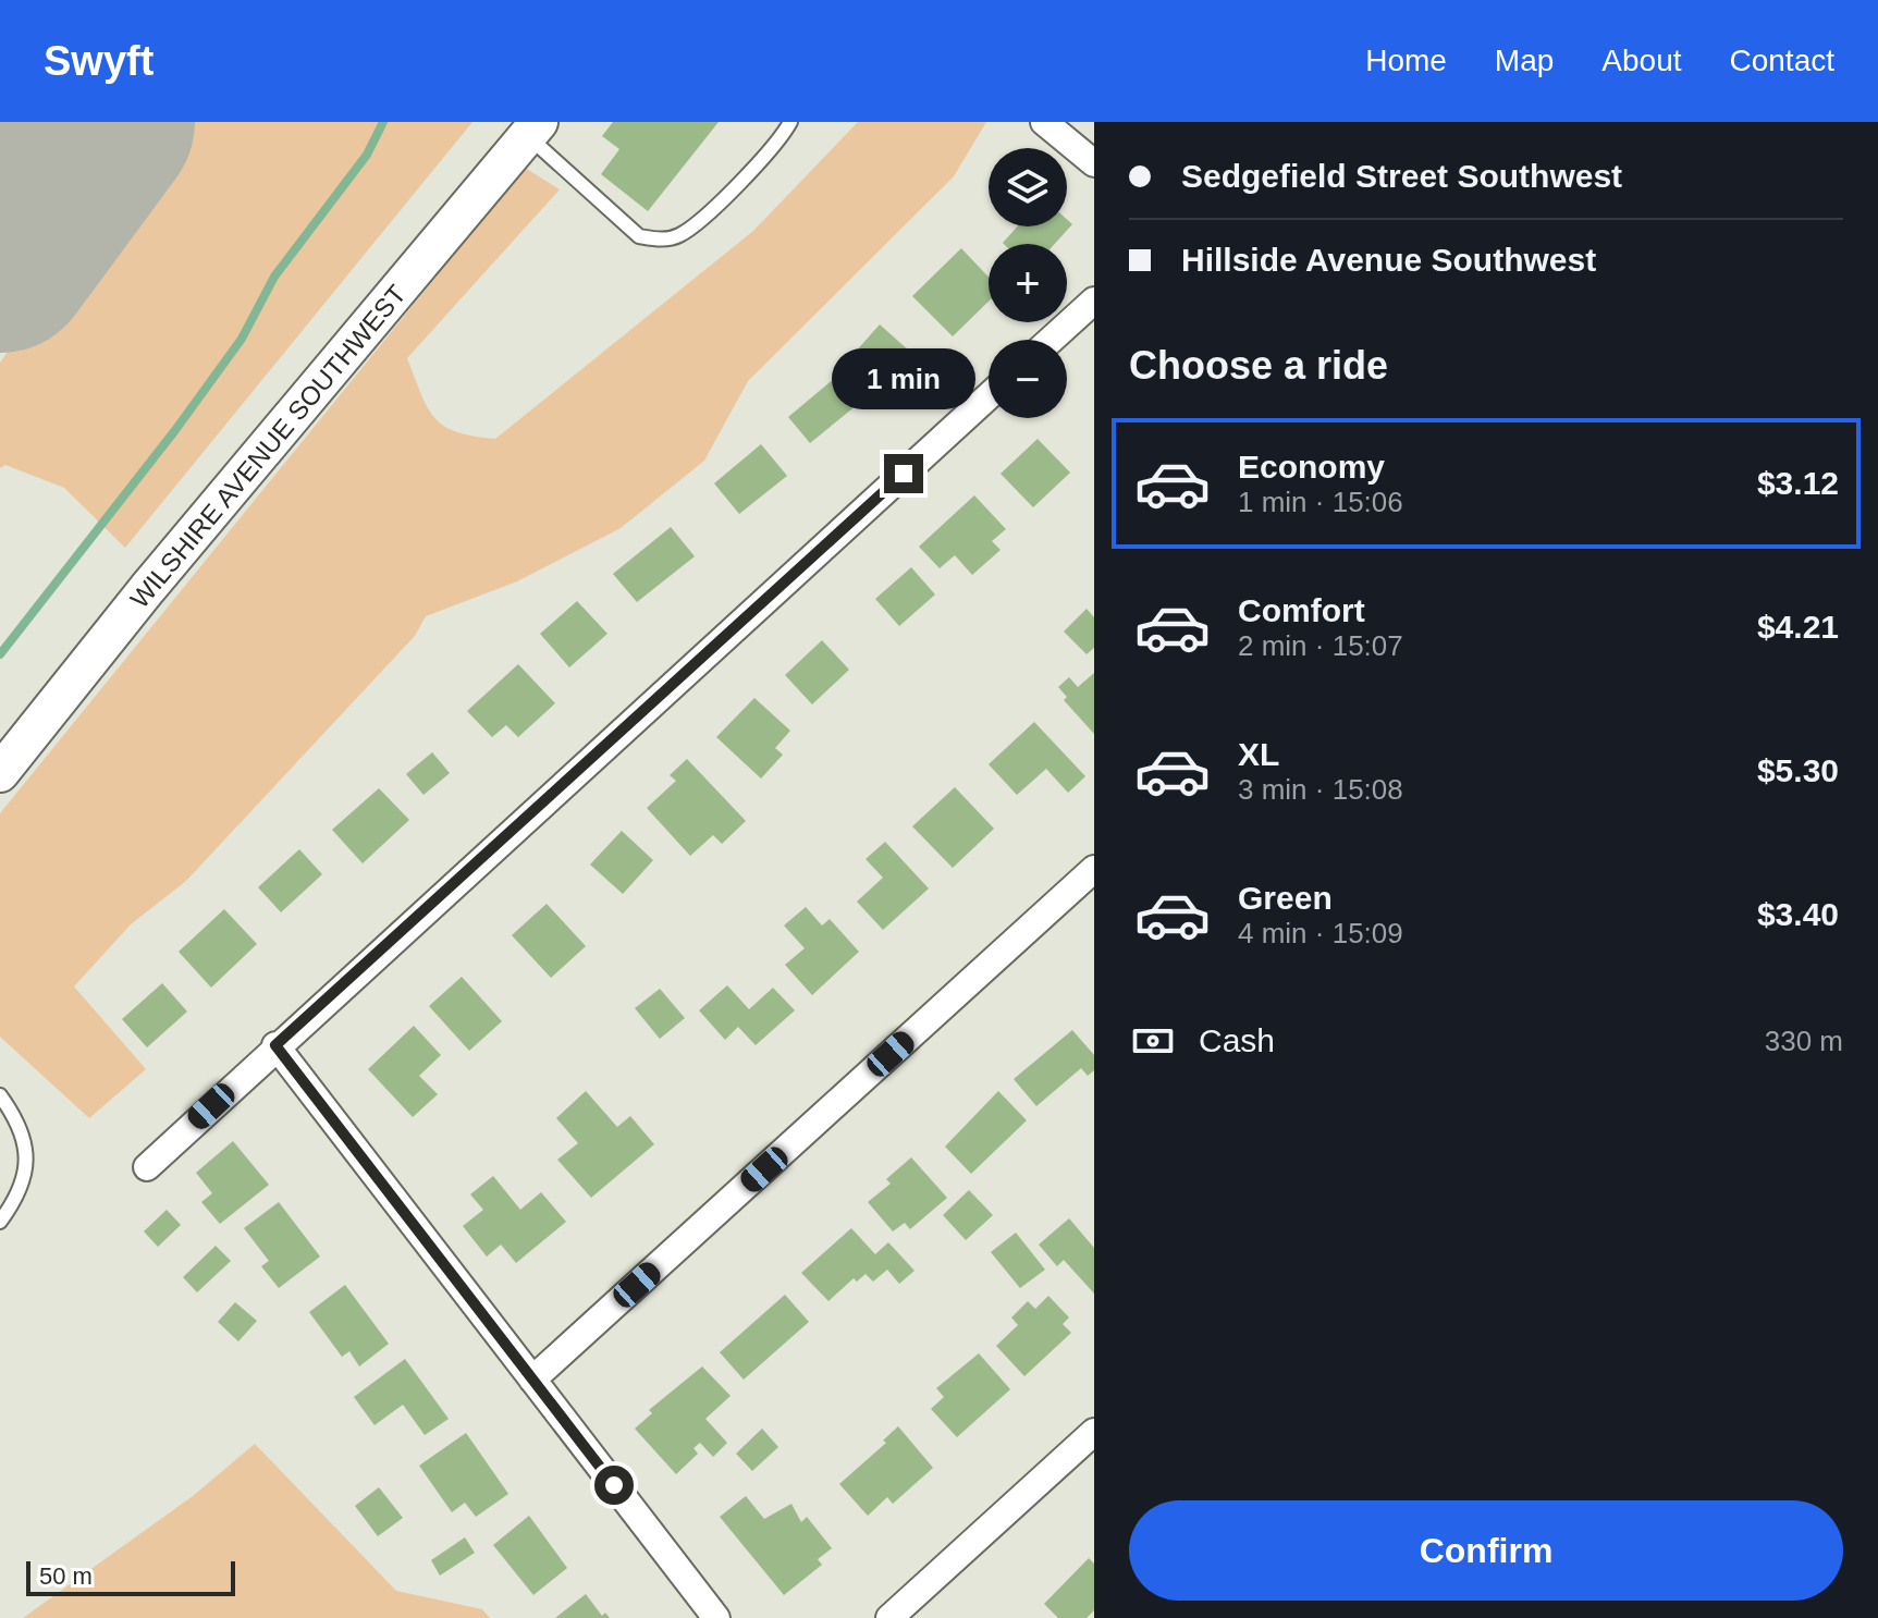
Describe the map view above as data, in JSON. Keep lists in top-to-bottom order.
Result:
{
  "streets": {
    "street": ["WILSHIRE AVENUE SOUTHWEST"]
  },
  "scale_bar": "50 m",
  "page": {
    "header": "Swyft",
    "nav": [
      "Home",
      "Map",
      "About",
      "Contact"
    ],
    "banner": ["Sedgefield Street Southwest", "Hillside Avenue Southwest"],
    "map_buttons": ["+", "−"],
    "heading": "Choose a ride",
    "bubble": "1 min",
    "list": [
      {
        "name": "Economy",
        "note": "1 min · 15:06",
        "value": "$3.12"
      },
      {
        "name": "Comfort",
        "note": "2 min · 15:07",
        "value": "$4.21"
      },
      {
        "name": "XL",
        "note": "3 min · 15:08",
        "value": "$5.30"
      },
      {
        "name": "Green",
        "note": "4 min · 15:09",
        "value": "$3.40"
      }
    ],
    "pay": ["Cash", "330 m"],
    "buttons": "Confirm",
    "scale": "50 m"
  }
}
